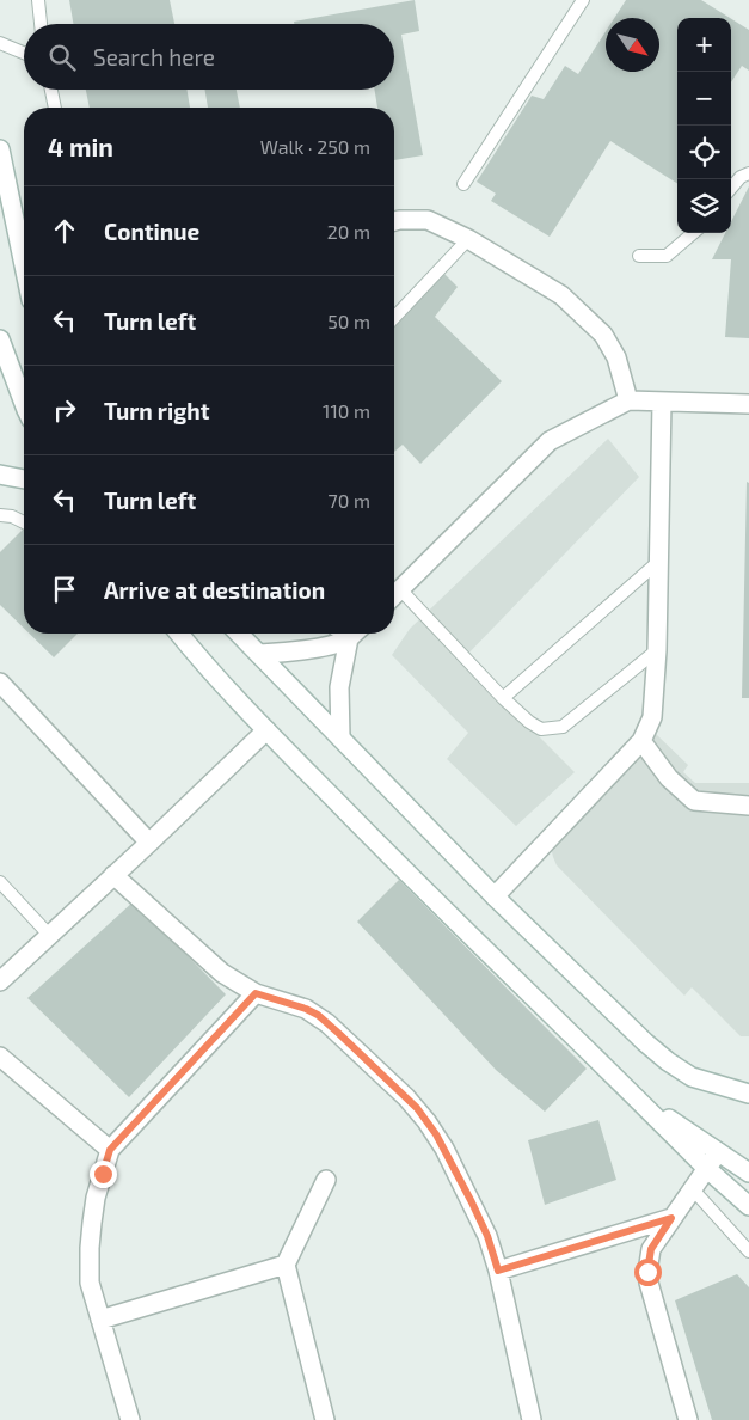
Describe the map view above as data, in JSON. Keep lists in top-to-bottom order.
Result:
{
  "north": "bottom right",
  "page": {
    "map_buttons": ["+", "−"],
    "search": "Search here",
    "heading": ["4 min", "Walk · 250 m"],
    "list": [
      ["Continue", "20 m"],
      ["Turn left", "50 m"],
      ["Turn right", "110 m"],
      ["Turn left", "70 m"],
      "Arrive at destination"
    ]
  }
}
